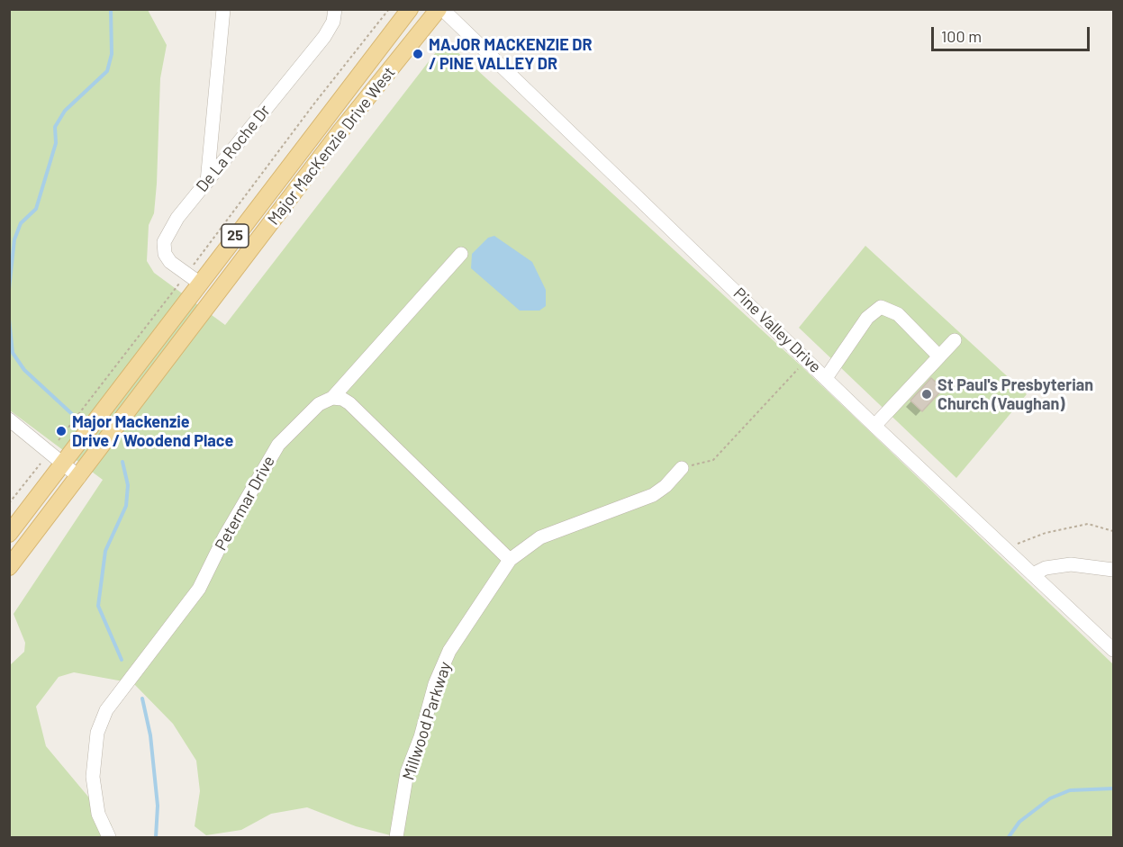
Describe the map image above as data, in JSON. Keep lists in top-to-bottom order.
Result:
{
  "streets": {
    "main road": ["Major MacKenzie Drive West", "25"],
    "street": [
      "De La Roche Dr",
      "Pine Valley Drive",
      "Petermar Drive",
      "Millwood Parkway"
    ]
  },
  "crossings": [
    ["Major MacKenzie Drive West", "De La Roche Dr"],
    ["Major MacKenzie Drive West", "Pine Valley Drive"]
  ],
  "places": ["MAJOR MACKENZIE DR / PINE VALLEY DR", "St Paul's Presbyterian Church (Vaughan)", "Major Mackenzie Drive / Woodend Place"],
  "scale_bar": "100 m"
}
